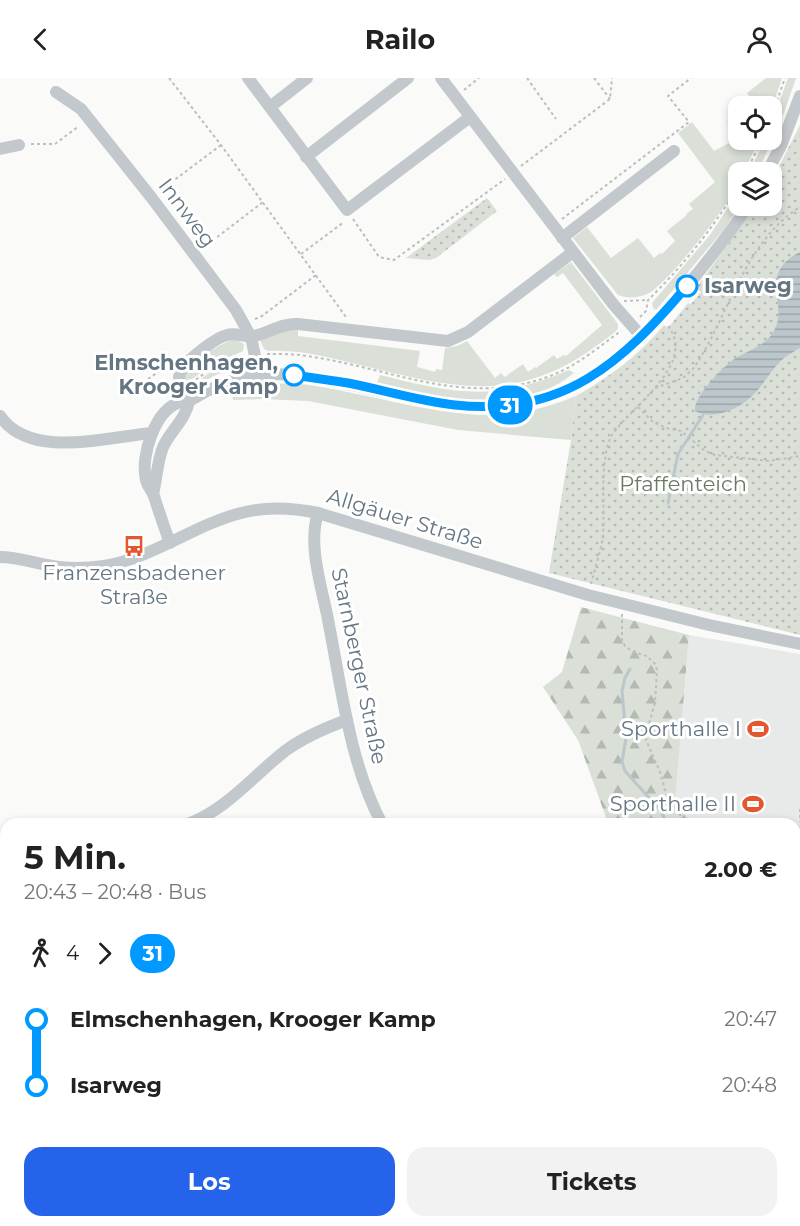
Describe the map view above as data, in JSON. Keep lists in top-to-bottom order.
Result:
{
  "streets": {
    "street": ["Innweg", "Allgäuer Straße", "Starnberger Straße"]
  },
  "crossings": [
    ["Allgäuer Straße", "Starnberger Straße"]
  ],
  "parks": ["Pfaffenteich"],
  "places": {
    "other": ["Isarweg", "Elmschenhagen, Krooger Kamp"],
    "bus stop": ["Franzensbadener Straße"],
    "sports": ["Sporthalle I", "Sporthalle II"]
  },
  "lines": ["bus line 31"],
  "page": {
    "header": "Railo",
    "on_map": "31",
    "heading": ["5 Min.", "20:43 – 20:48 · Bus", "2.00 €"],
    "legs": ["4", "31"],
    "list": [
      {
        "name": "Elmschenhagen, Krooger Kamp",
        "value": "20:47"
      },
      {
        "name": "Isarweg",
        "value": "20:48"
      }
    ],
    "buttons": ["Los", "Tickets"]
  }
}
